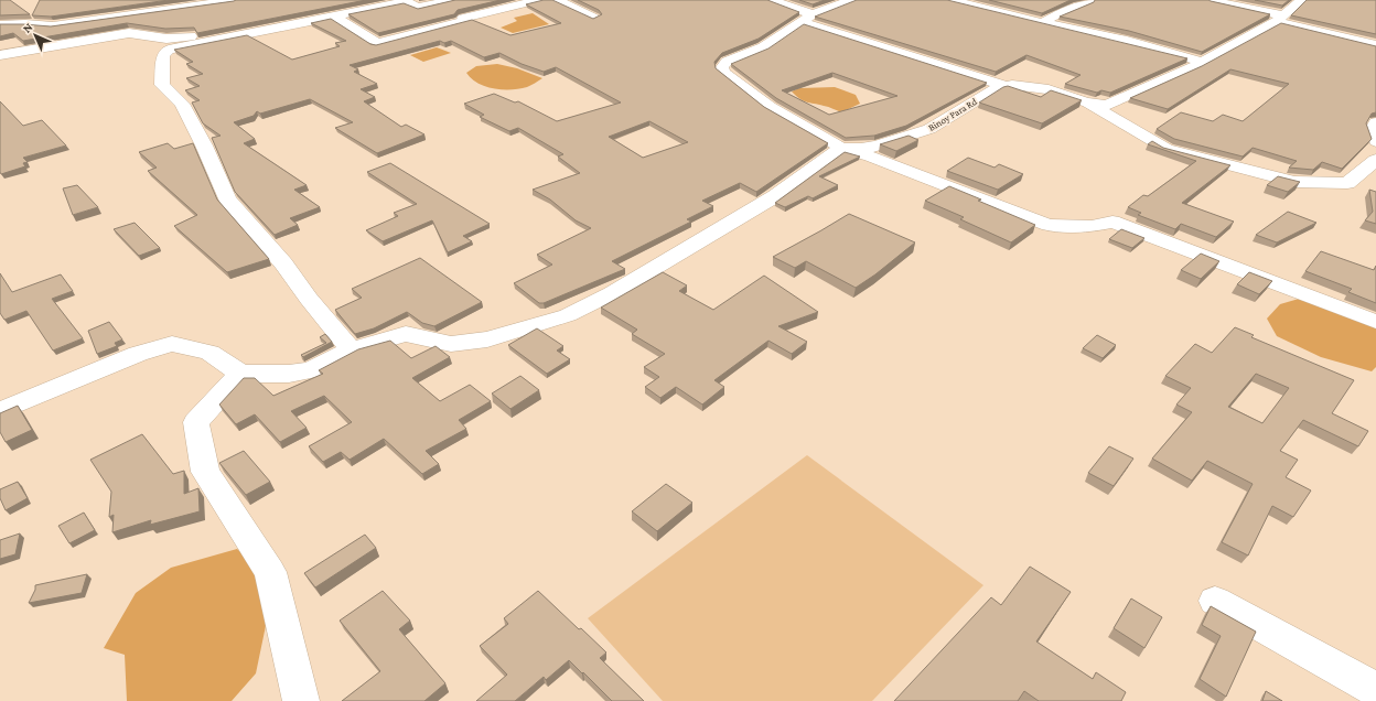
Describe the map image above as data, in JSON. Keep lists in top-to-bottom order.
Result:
{
  "streets": {
    "street": ["Binoy Para Rd"]
  },
  "north": "top left"
}
